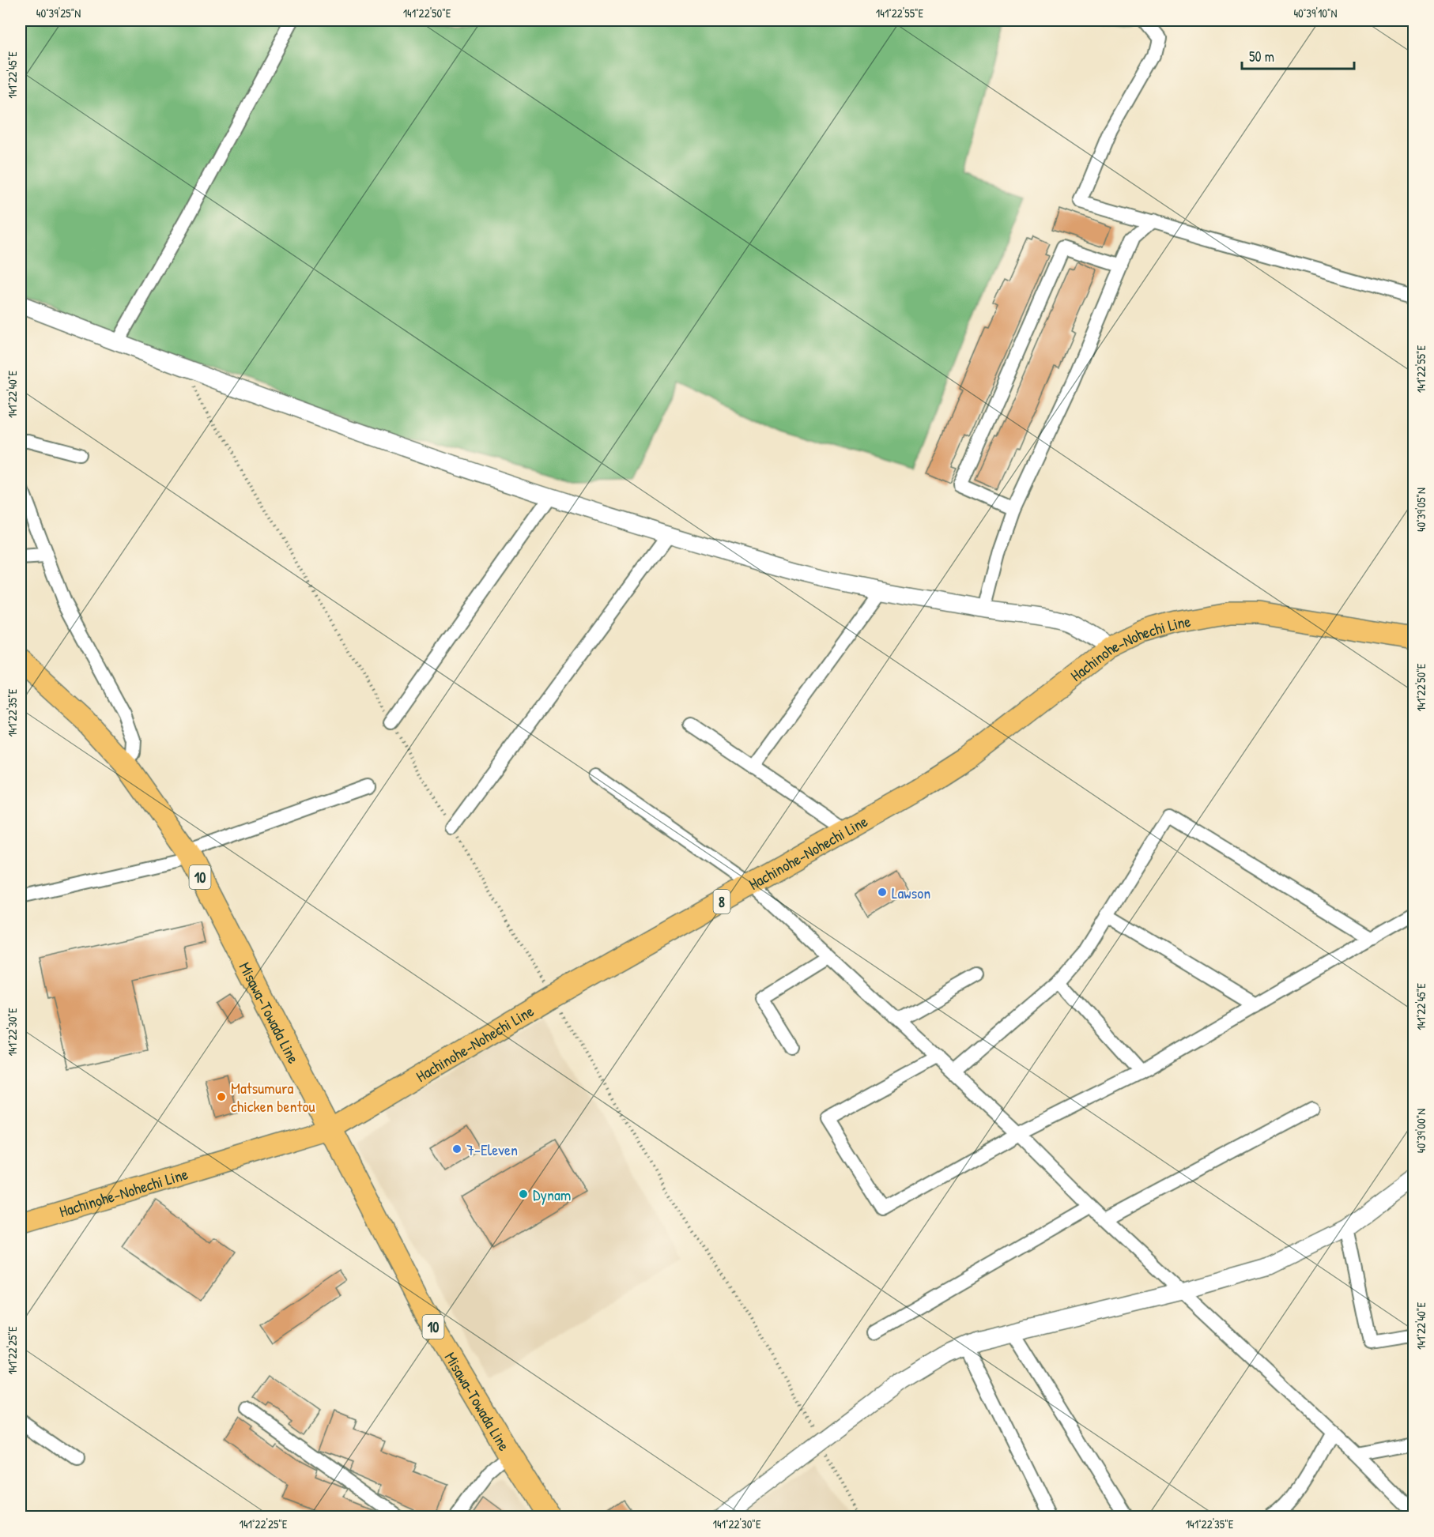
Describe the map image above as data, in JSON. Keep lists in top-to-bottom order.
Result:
{
  "streets": {
    "main road": [
      "Hachinohe-Nohechi Line",
      "10",
      "8",
      "Misawa-Towada Line"
    ]
  },
  "crossings": [
    ["Hachinohe-Nohechi Line", "Misawa-Towada Line"]
  ],
  "places": [
    "Lawson",
    "Matsumura chicken bentou",
    "7-Eleven",
    "Dynam"
  ],
  "scale_bar": "50 m",
  "coordinates": [
    "40°39'25\"N",
    "141°22'50\"E",
    "141°22'55\"E",
    "40°39'10\"N",
    "141°22'45\"E",
    "141°22'40\"E",
    "40°39'05\"N",
    "141°22'35\"E",
    "141°22'30\"E",
    "40°39'00\"N",
    "141°22'25\"E"
  ]
}
